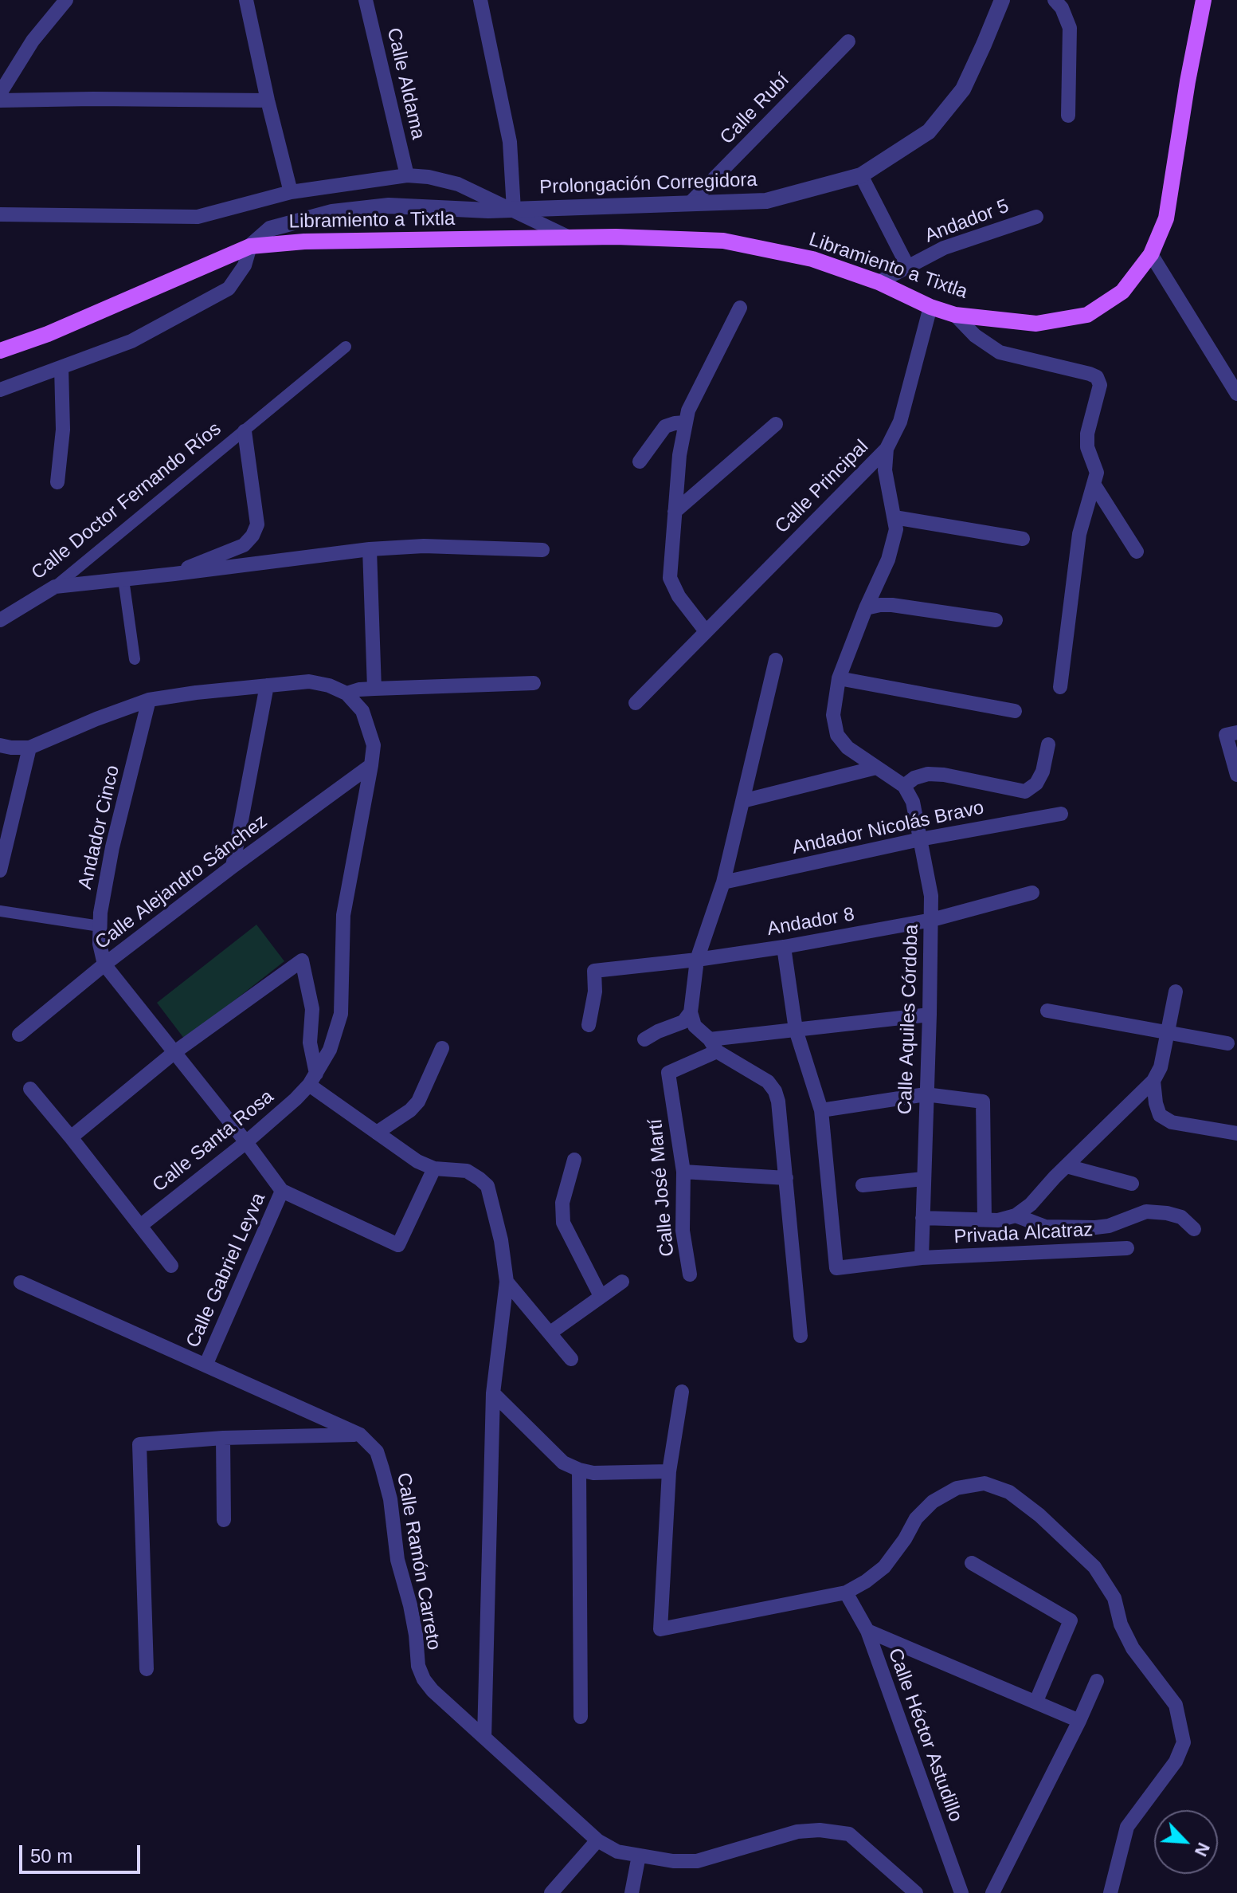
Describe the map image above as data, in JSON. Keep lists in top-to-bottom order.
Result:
{
  "streets": {
    "main road": ["Libramiento a Tixtla"],
    "street": [
      "Calle Aldama",
      "Calle Rubí",
      "Prolongación Corregidora",
      "Andador 5",
      "Calle Principal",
      "Calle Doctor Fernando Ríos",
      "Andador Cinco",
      "Andador Nicolás Bravo",
      "Calle Alejandro Sánchez",
      "Andador 8",
      "Calle Aquiles Córdoba",
      "Calle Santa Rosa",
      "Calle José Martí",
      "Privada Alcatraz",
      "Calle Gabriel Leyva",
      "Calle Ramón Carreto",
      "Calle Héctor Astudillo"
    ]
  },
  "crossings": [
    ["Calle Rubí", "Prolongación Corregidora"],
    ["Prolongación Corregidora", "Libramiento a Tixtla"],
    ["Libramiento a Tixtla", "Andador 5"],
    ["Libramiento a Tixtla", "Calle Principal"],
    ["Andador Cinco", "Calle Alejandro Sánchez"],
    ["Andador Nicolás Bravo", "Calle Aquiles Córdoba"],
    ["Calle Alejandro Sánchez", "Calle Santa Rosa"],
    ["Andador 8", "Calle Aquiles Córdoba"],
    ["Calle Aquiles Córdoba", "Privada Alcatraz"],
    ["Calle Gabriel Leyva", "Calle Ramón Carreto"]
  ],
  "scale_bar": "50 m",
  "north": "bottom right"
}
